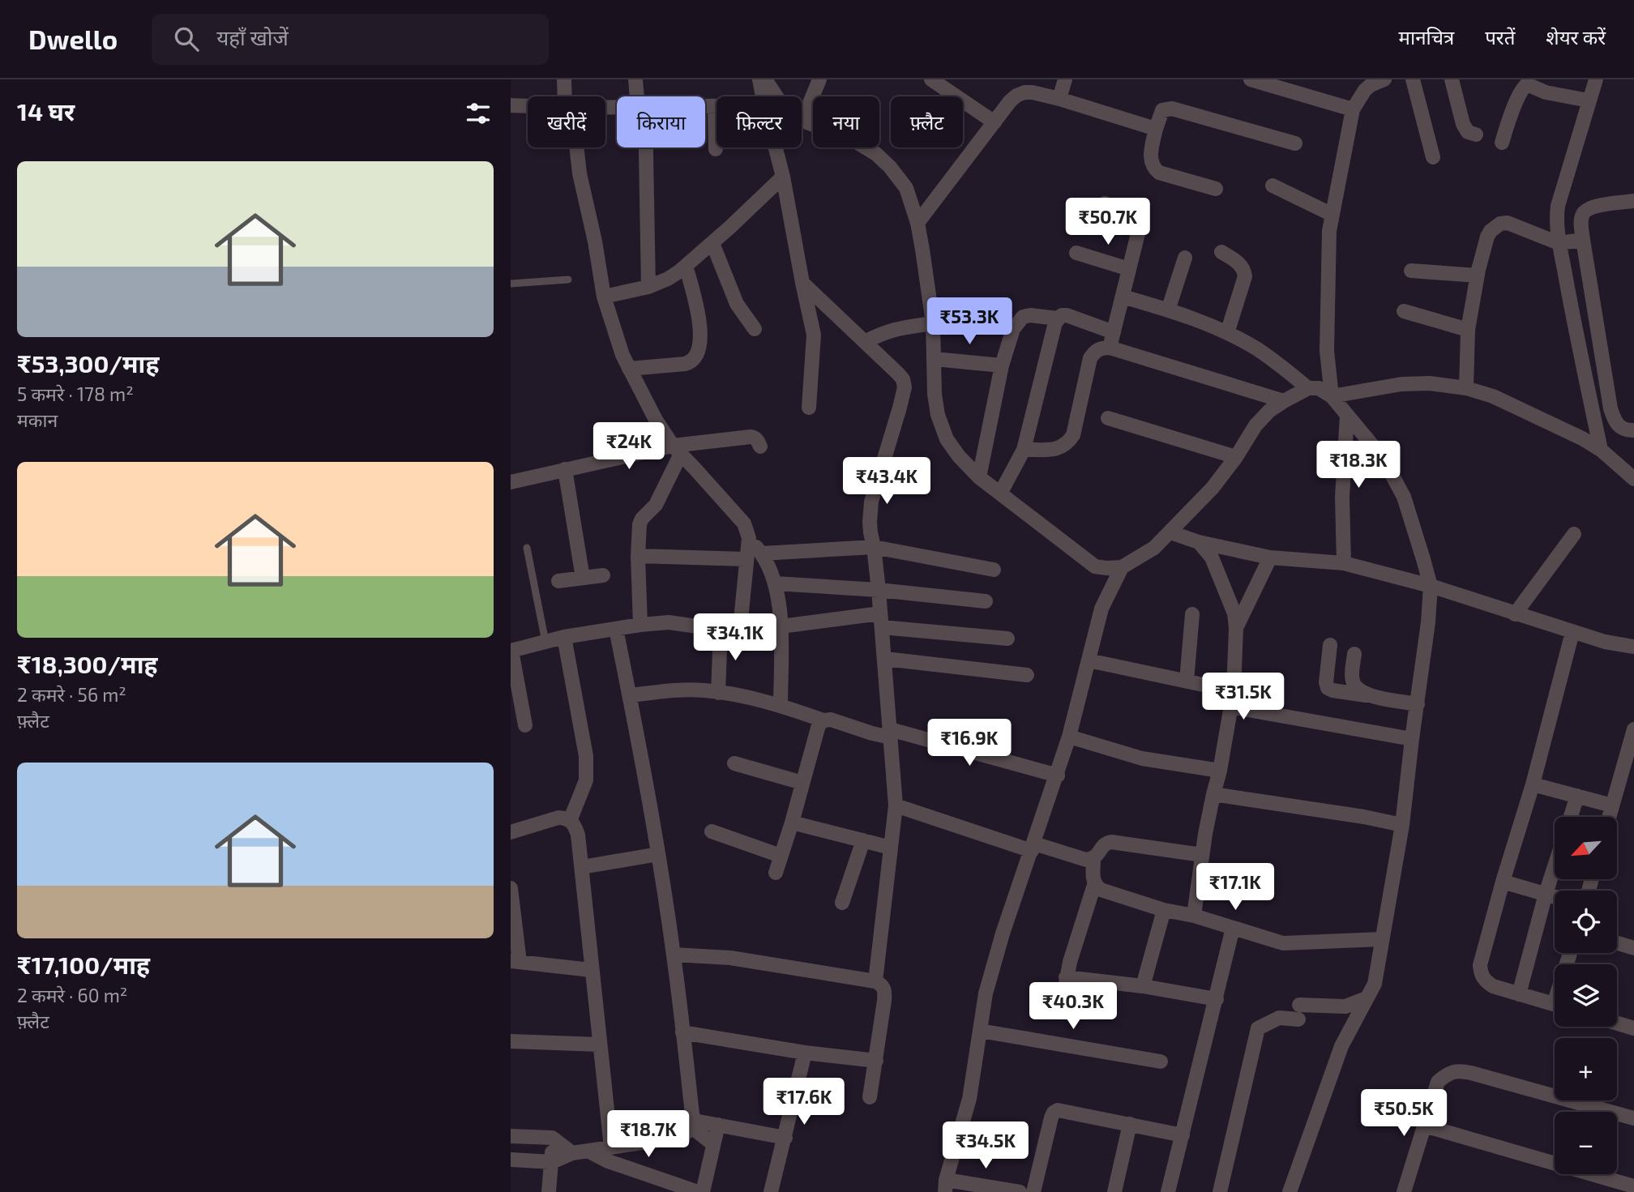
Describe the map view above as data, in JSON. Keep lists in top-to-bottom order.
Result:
{
  "north": "bottom left",
  "page": {
    "header": "Dwello",
    "search": "यहाँ खोजें",
    "nav": ["मानचित्र", "परतें", "शेयर करें"],
    "heading": "14 घर",
    "chip": [
      "खरीदें",
      "किराया",
      "फ़िल्टर",
      "नया",
      "फ़्लैट"
    ],
    "list": [
      {
        "name": "₹53,300/माह",
        "note": "5 कमरे · 178 m² · मकान"
      },
      {
        "name": "₹18,300/माह",
        "note": "2 कमरे · 56 m² · फ़्लैट"
      },
      {
        "name": "₹17,100/माह",
        "note": "2 कमरे · 60 m² · फ़्लैट"
      }
    ],
    "price": [
      "₹50.7K",
      "₹53.3K",
      "₹24K",
      "₹18.3K",
      "₹43.4K",
      "₹34.1K",
      "₹31.5K",
      "₹16.9K",
      "₹17.1K",
      "₹40.3K",
      "₹17.6K",
      "₹50.5K",
      "₹18.7K",
      "₹34.5K"
    ],
    "map_buttons": ["+", "−"]
  }
}
